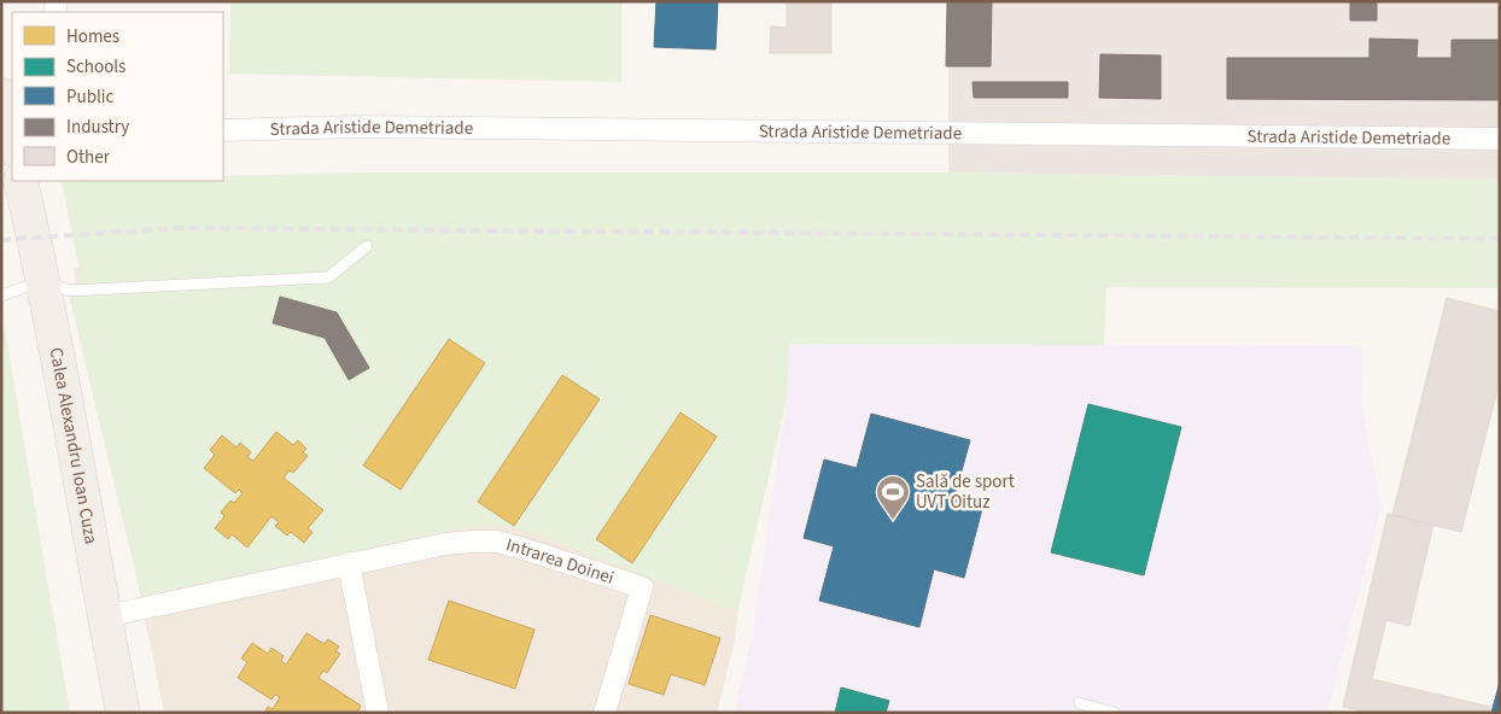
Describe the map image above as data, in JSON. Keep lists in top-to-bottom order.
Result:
{
  "streets": {
    "main road": ["Calea Alexandru Ioan Cuza"],
    "street": ["Strada Aristide Demetriade", "Intrarea Doinei"]
  },
  "crossings": [
    ["Calea Alexandru Ioan Cuza", "Intrarea Doinei"]
  ],
  "places": {
    "sports": ["Sală de sport UVT Oituz"]
  },
  "legend": [
    "Homes",
    "Schools",
    "Public",
    "Industry",
    "Other"
  ]
}
